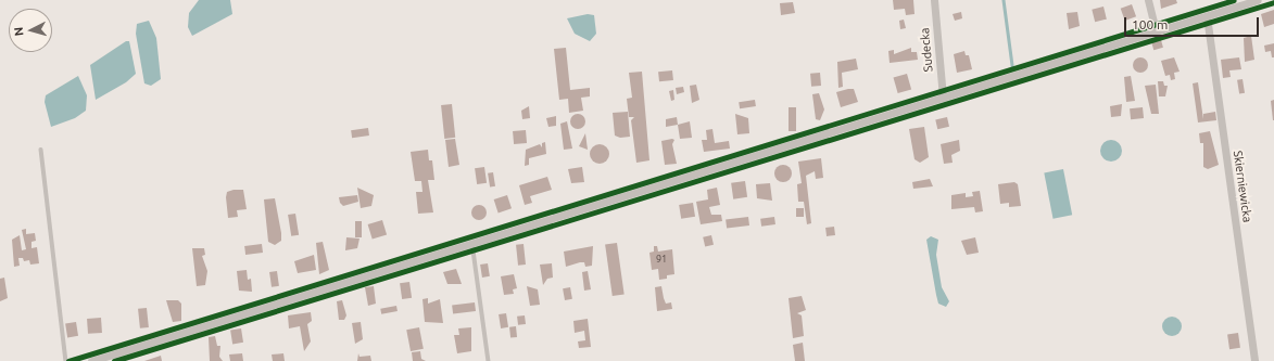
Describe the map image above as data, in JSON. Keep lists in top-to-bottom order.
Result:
{
  "streets": {
    "street": ["Sudecka", "Skierniewicka"]
  },
  "house_numbers": ["91"],
  "scale_bar": "100 m",
  "north": "left"
}
